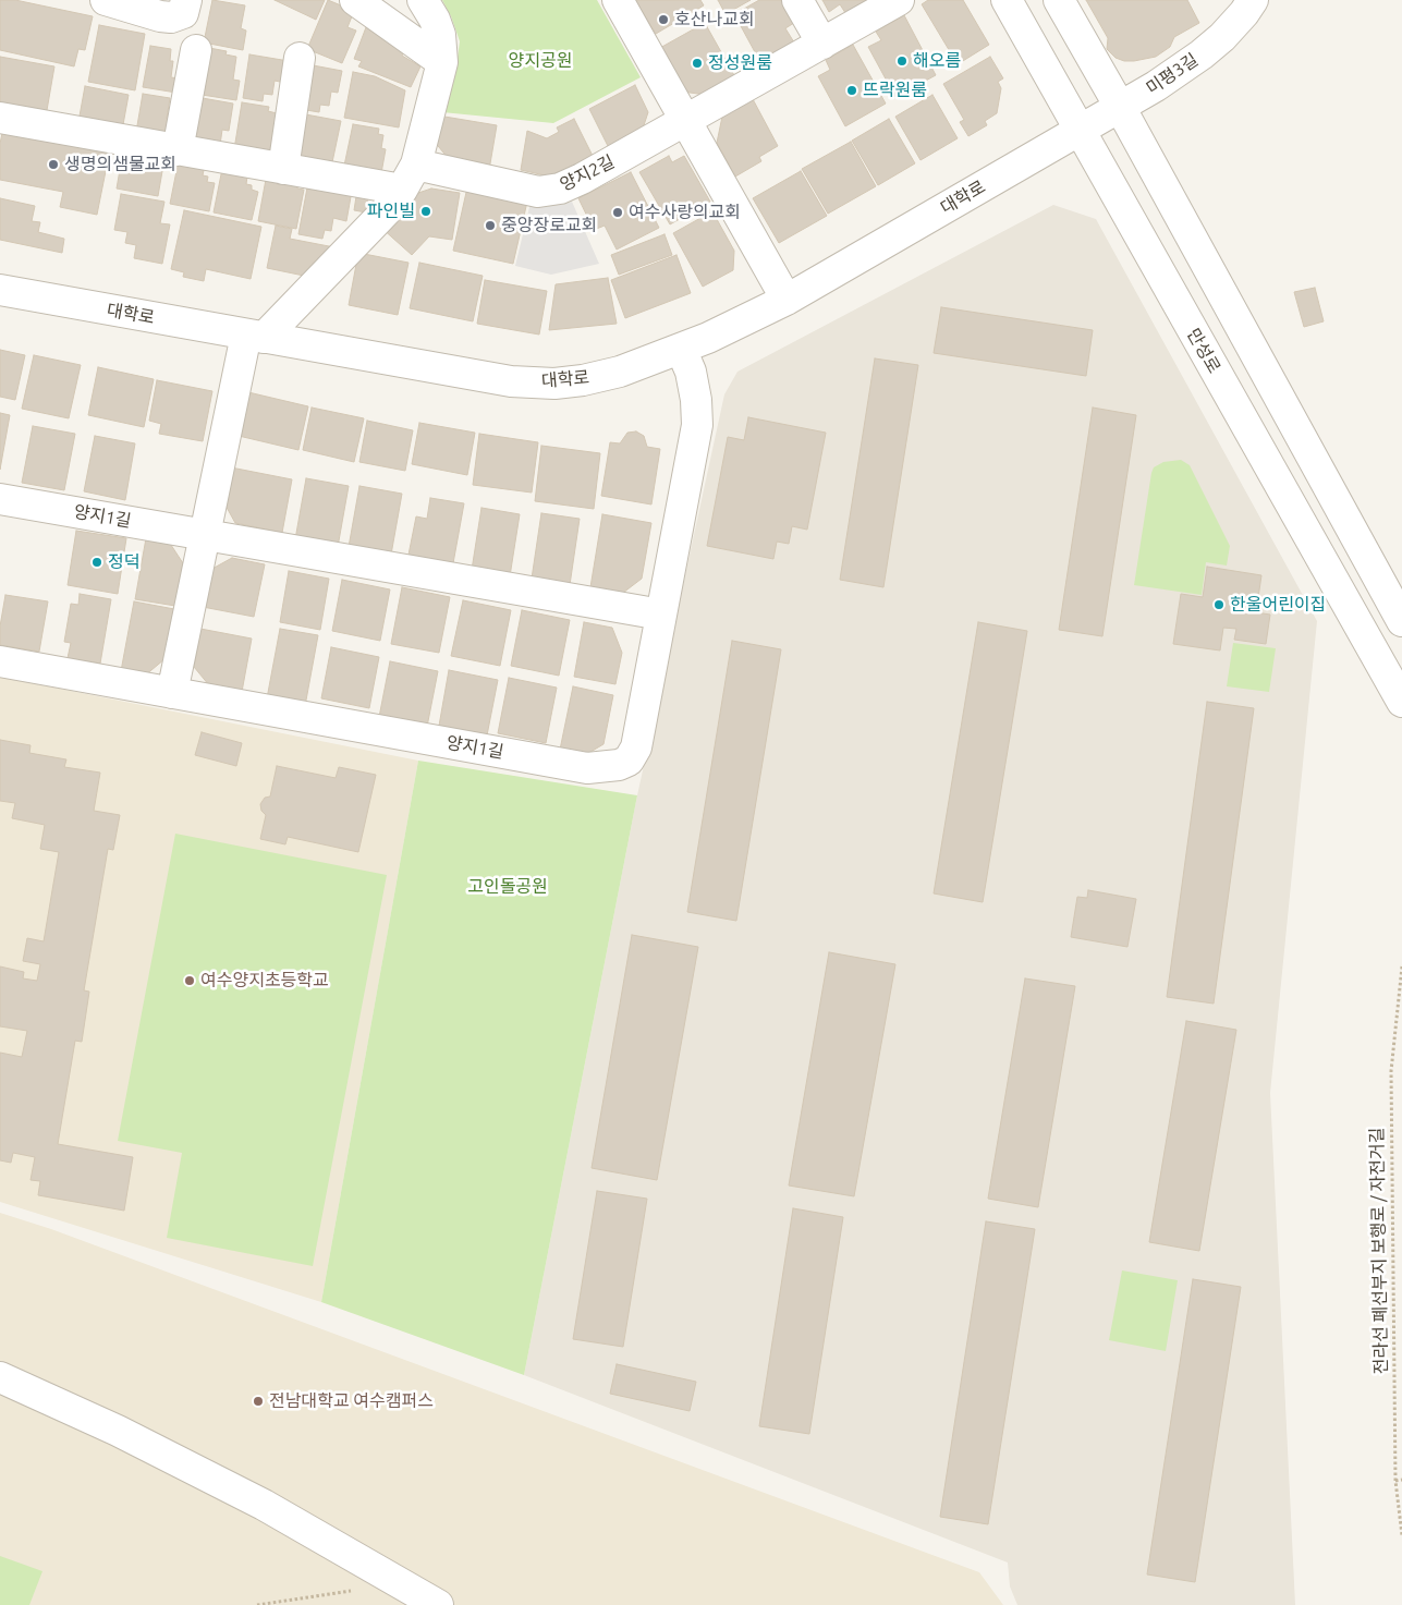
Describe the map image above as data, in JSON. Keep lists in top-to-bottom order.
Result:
{
  "streets": {
    "street": [
      "미평3길",
      "양지2길",
      "대학로",
      "만성로",
      "양지1길"
    ],
    "path": ["전라선 폐선부지 보행로 / 자전거길"]
  },
  "crossings": [
    ["미평3길", "대학로"],
    ["미평3길", "만성로"],
    ["대학로", "만성로"],
    ["대학로", "양지1길"]
  ],
  "parks": ["양지공원", "고인돌공원"],
  "places": [
    "호산나교회",
    "해오름",
    "정성원룸",
    "뜨락원룸",
    "생명의샘물교회",
    "파인빌",
    "여수사랑의교회",
    "중앙장로교회",
    "정덕",
    "한울어린이집",
    "여수양지초등학교",
    "전남대학교 여수캠퍼스"
  ]
}
